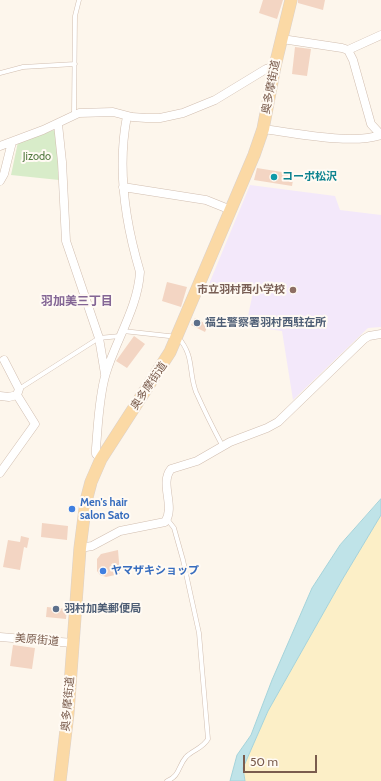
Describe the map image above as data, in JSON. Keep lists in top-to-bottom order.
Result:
{
  "streets": {
    "main road": ["奥多摩街道"],
    "street": ["美原街道"]
  },
  "crossings": [
    ["奥多摩街道", "美原街道"]
  ],
  "districts": ["羽加美三丁目"],
  "parks": ["Jizodo"],
  "places": [
    "コーポ松沢",
    "市立羽村西小学校",
    "福生警察署羽村西駐在所",
    "Men's hair salon Sato",
    "ヤマザキショップ",
    "羽村加美郵便局"
  ],
  "scale_bar": "50 m"
}
